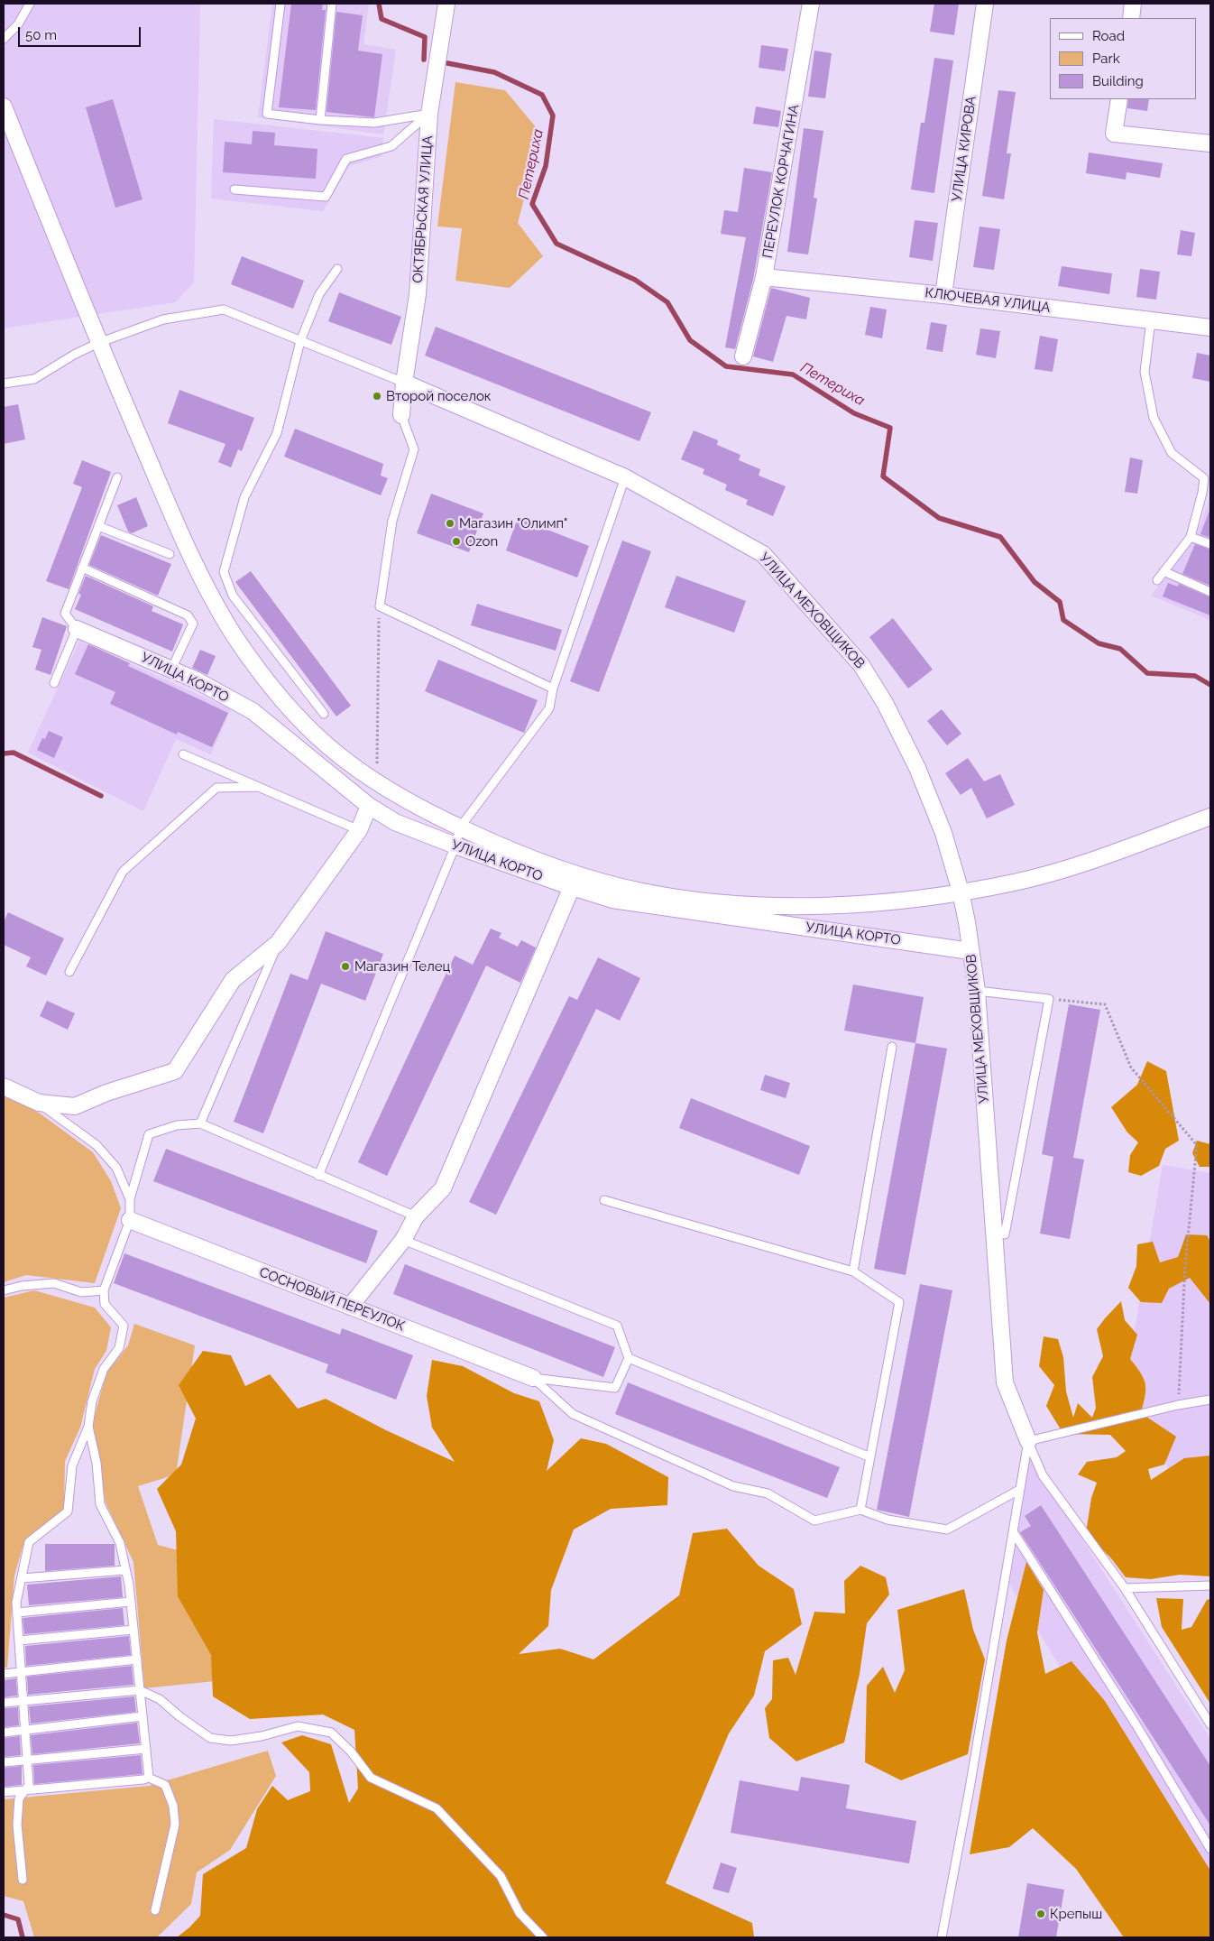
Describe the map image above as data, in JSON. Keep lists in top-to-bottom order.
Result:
{
  "streets": {
    "street": [
      "УЛИЦА КИРОВА",
      "ПЕРЕУЛОК КОРЧАГИНА",
      "ОКТЯБРЬСКАЯ УЛИЦА",
      "КЛЮЧЕВАЯ УЛИЦА",
      "УЛИЦА МЕХОВЩИКОВ",
      "УЛИЦА КОРТО",
      "СОСНОВЫЙ ПЕРЕУЛОК"
    ]
  },
  "crossings": [
    ["УЛИЦА КИРОВА", "КЛЮЧЕВАЯ УЛИЦА"],
    ["ПЕРЕУЛОК КОРЧАГИНА", "КЛЮЧЕВАЯ УЛИЦА"],
    ["ОКТЯБРЬСКАЯ УЛИЦА", "УЛИЦА МЕХОВЩИКОВ"],
    ["УЛИЦА МЕХОВЩИКОВ", "УЛИЦА КОРТО"]
  ],
  "water": ["Петериха"],
  "places": [
    "Второй поселок",
    "Магазин \"Олимп\"",
    "Ozon",
    "Магазин Телец",
    "Крепыш"
  ],
  "legend": ["Road", "Park", "Building"],
  "scale_bar": "50 m"
}
